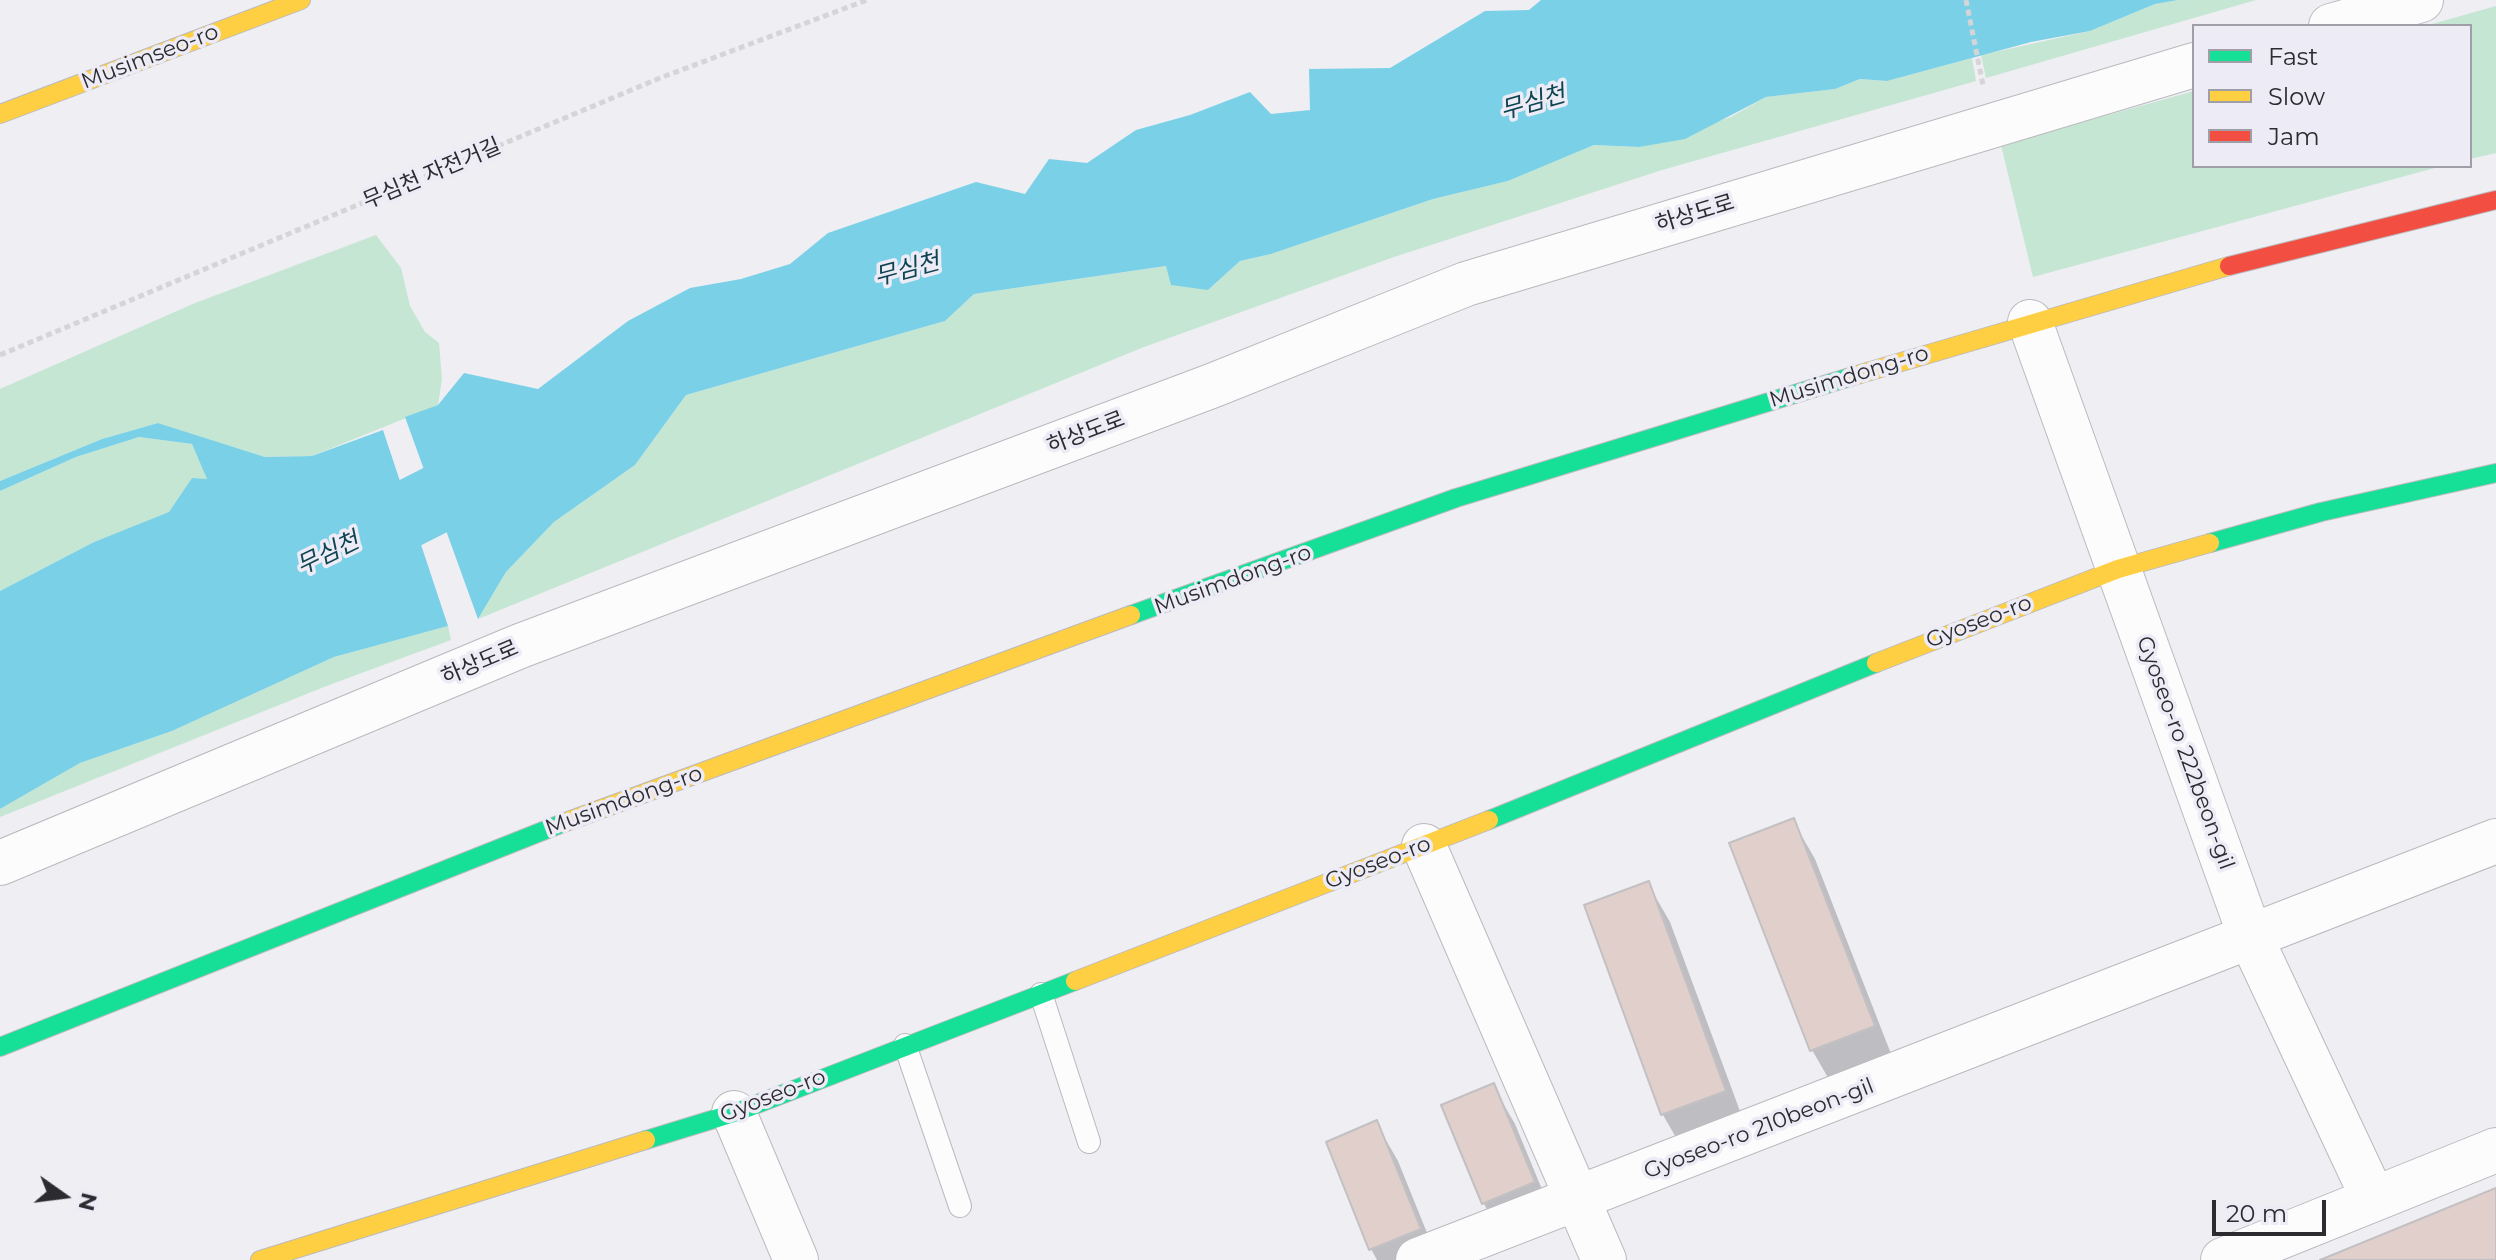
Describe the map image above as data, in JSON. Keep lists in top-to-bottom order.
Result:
{
  "streets": {
    "street": [
      "Musimseo-ro",
      "하상도로",
      "Musimdong-ro",
      "Gyoseo-ro",
      "Gyoseo-ro 222beon-gil",
      "Gyoseo-ro 210beon-gil"
    ],
    "path": ["무심천 자전거길"]
  },
  "crossings": [
    ["Musimdong-ro", "Gyoseo-ro 222beon-gil"],
    ["Gyoseo-ro", "Gyoseo-ro 222beon-gil"],
    ["Gyoseo-ro 222beon-gil", "Gyoseo-ro 210beon-gil"]
  ],
  "water": ["무심천"],
  "legend": ["Fast", "Slow", "Jam"],
  "scale_bar": "20 m",
  "north": "right"
}
